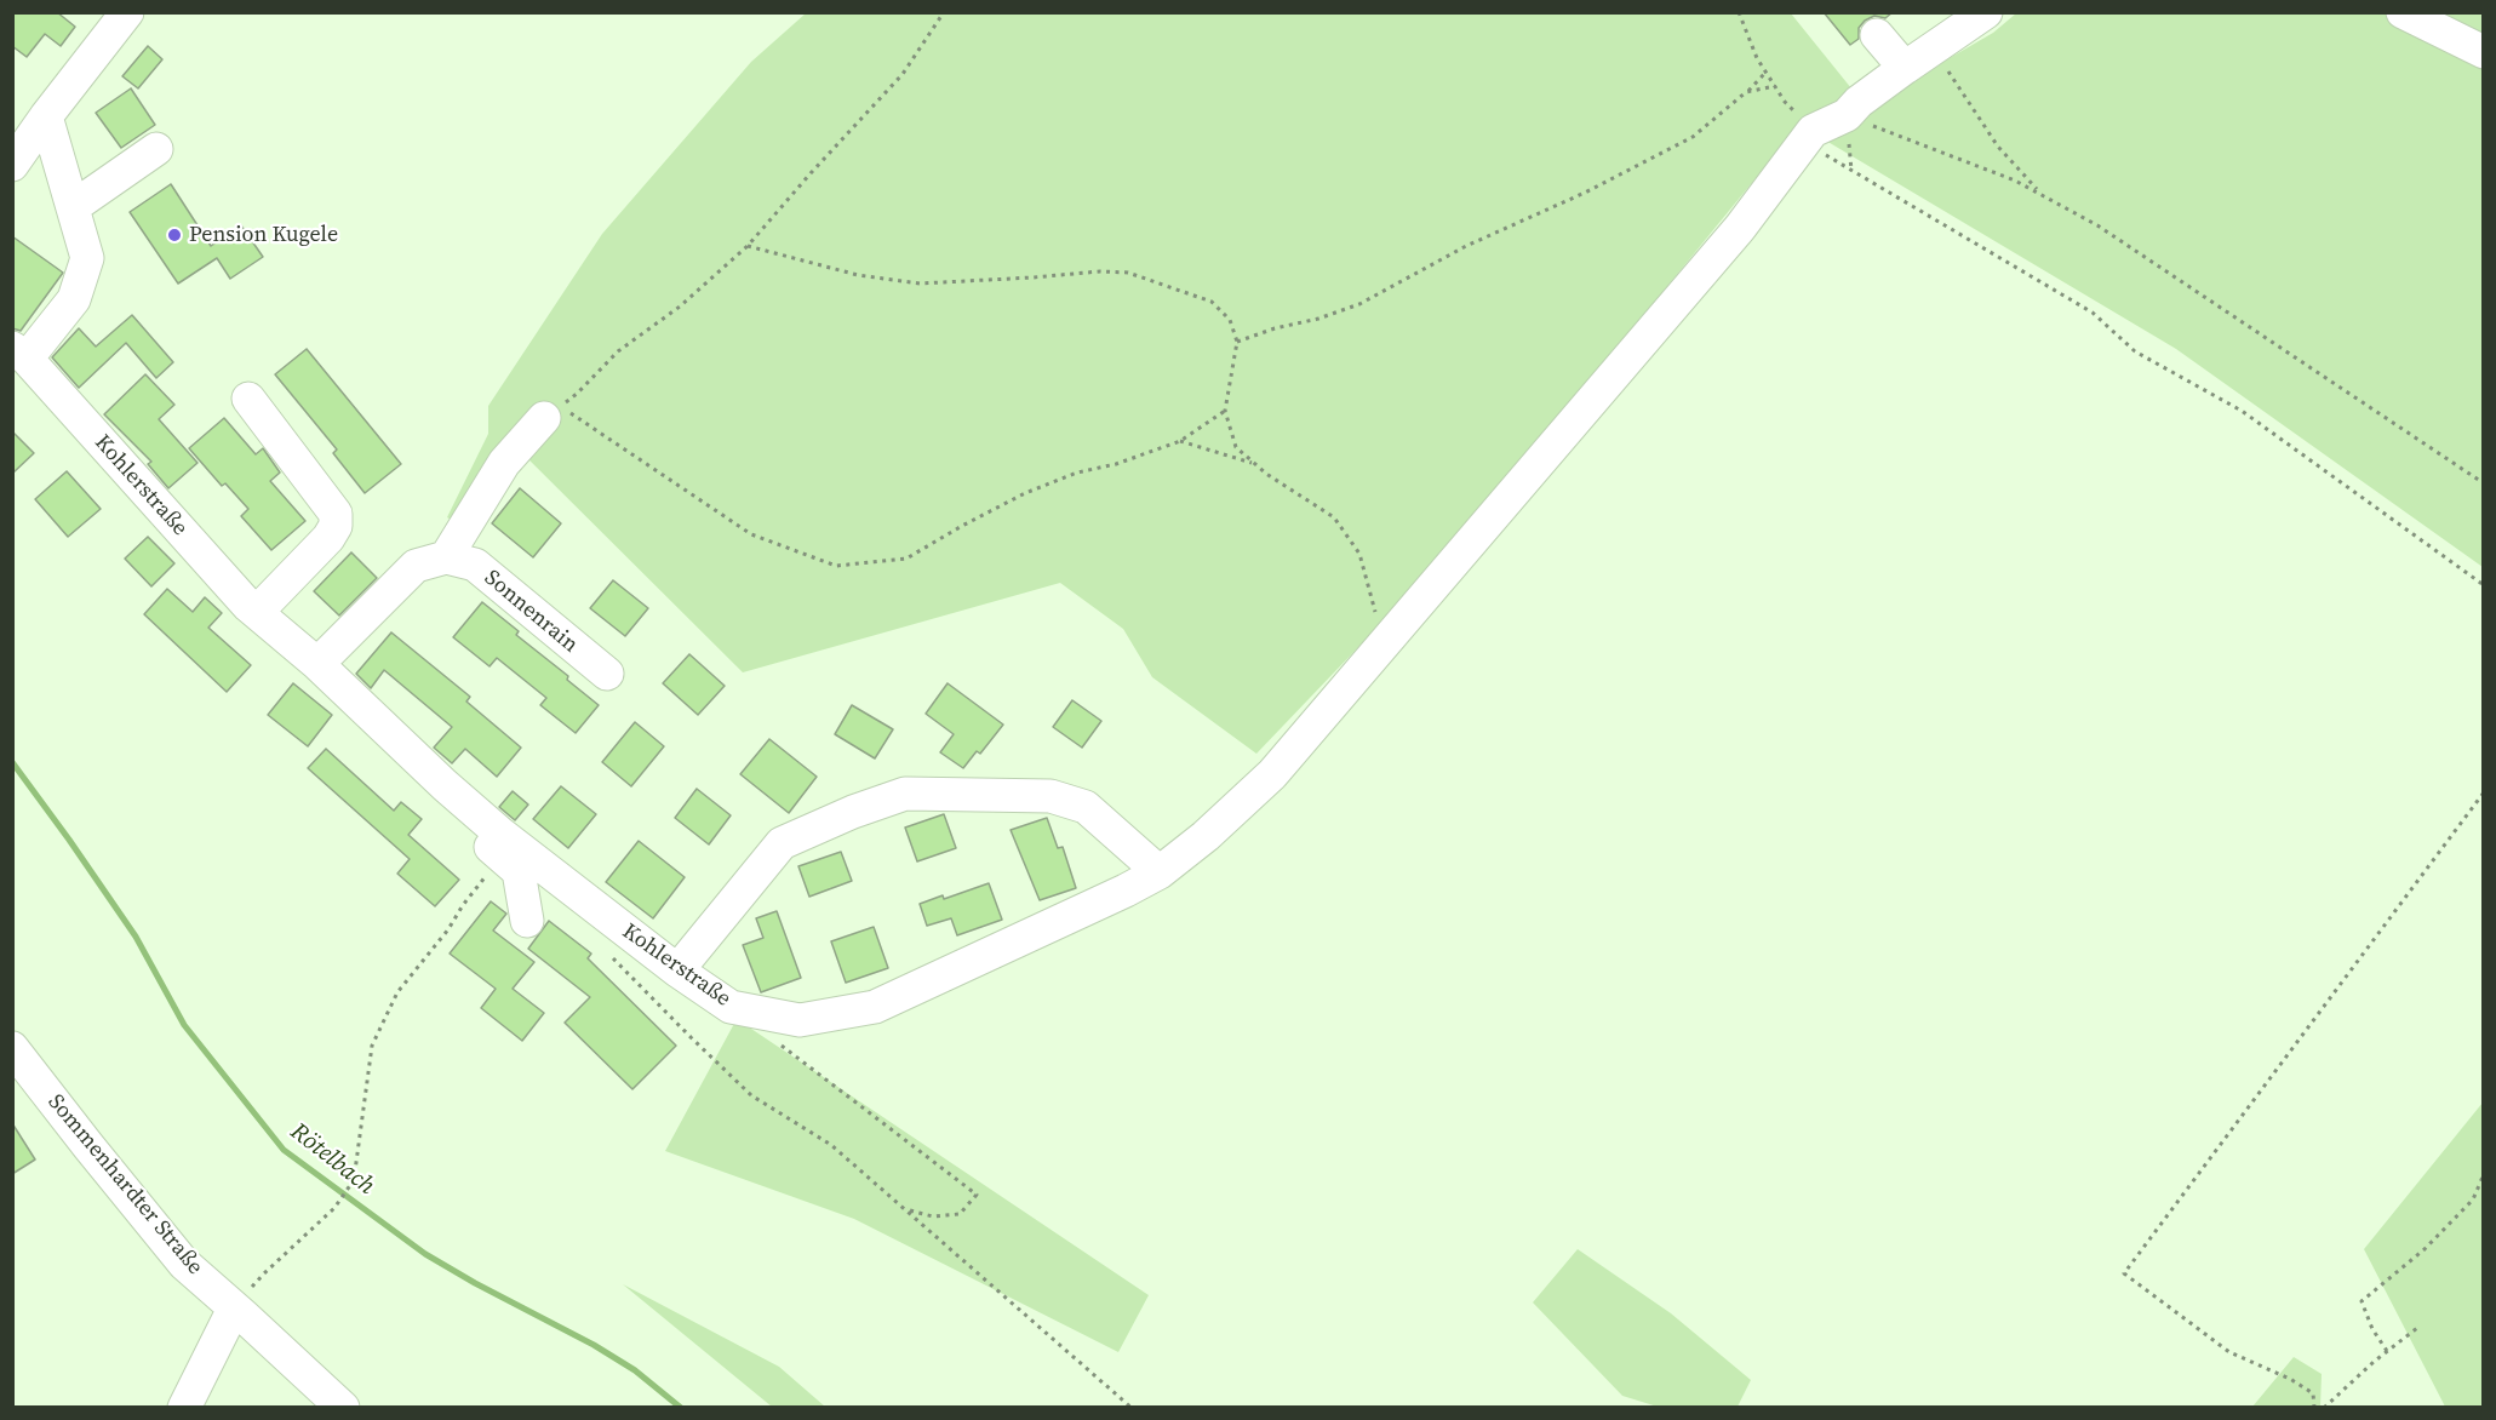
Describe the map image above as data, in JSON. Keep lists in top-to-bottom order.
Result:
{
  "streets": {
    "street": ["Kohlerstraße", "Sonnenrain", "Sommenhardter Straße"]
  },
  "water": ["Rötelbach"],
  "places": ["Pension Kugele"]
}
